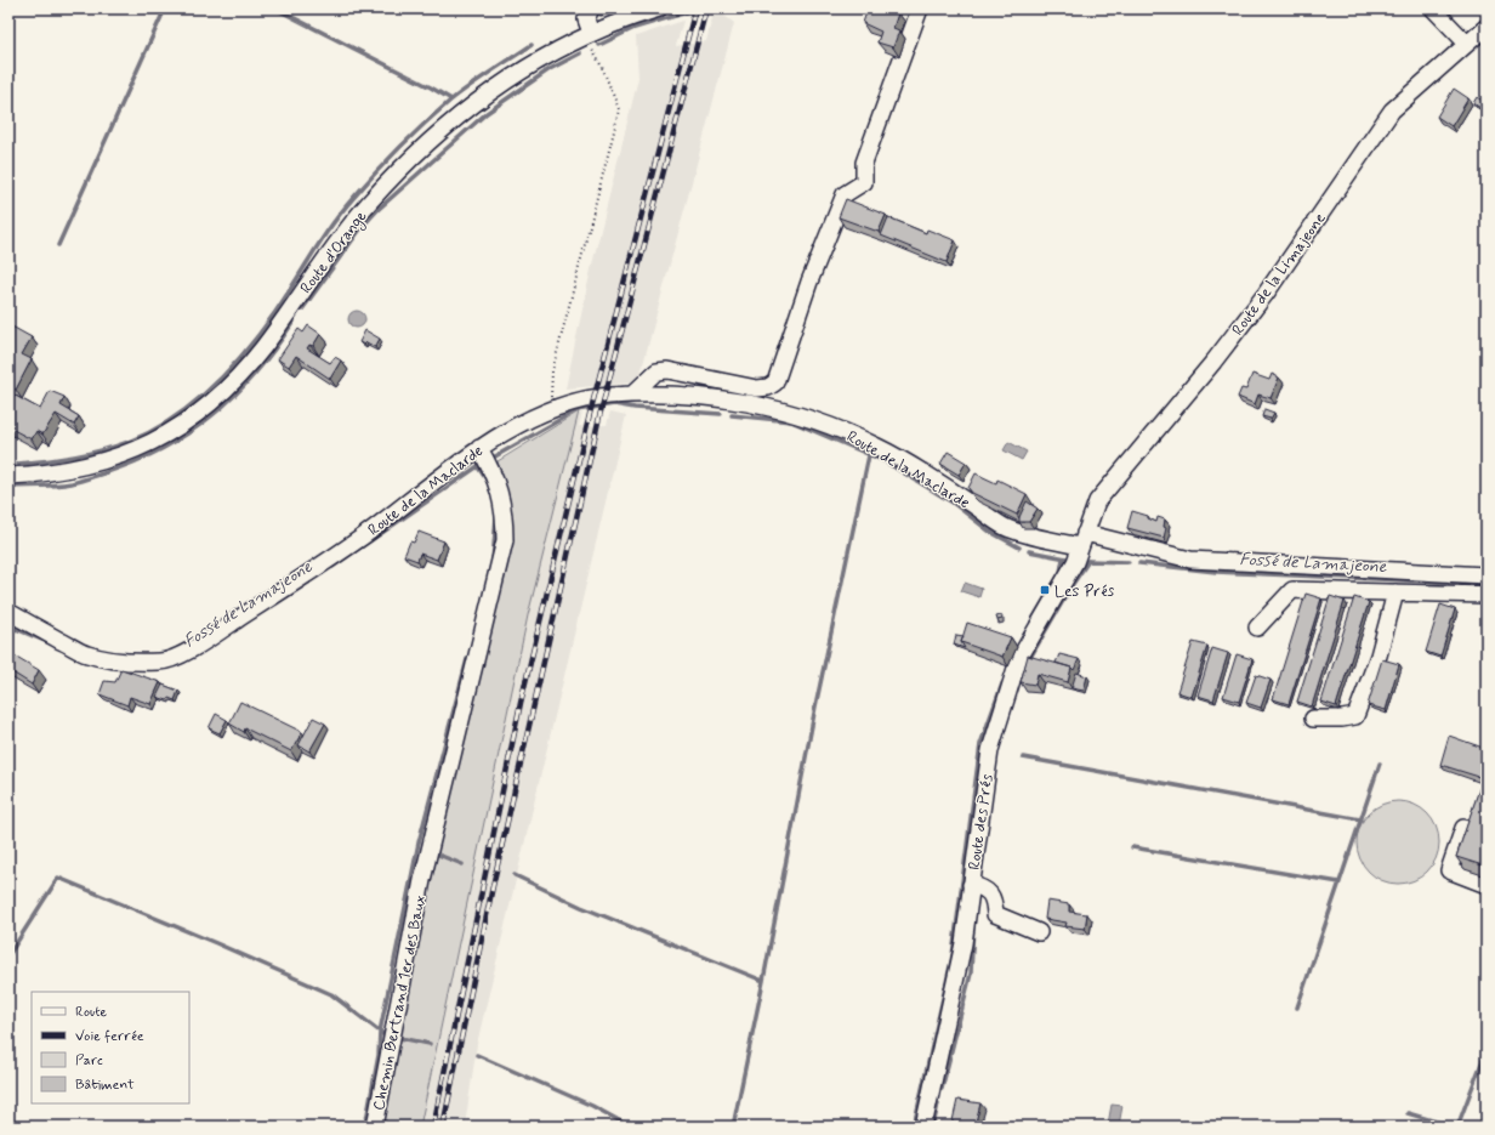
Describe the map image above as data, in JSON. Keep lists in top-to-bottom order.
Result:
{
  "streets": {
    "street": [
      "Route d'Orange",
      "Route de la Limajeone",
      "Route de la Maclarde",
      "Route des Prés",
      "Chemin Bertrand 1er des Baux"
    ]
  },
  "crossings": [
    ["Route de la Limajeone", "Route de la Maclarde"],
    ["Route de la Limajeone", "Route des Prés"],
    ["Route de la Maclarde", "Route des Prés"],
    ["Route de la Maclarde", "Chemin Bertrand 1er des Baux"]
  ],
  "water": ["Fossé de Lamajeone"],
  "places": {
    "transit": ["Les Prés"]
  },
  "legend": [
    "Route",
    "Voie ferrée",
    "Parc",
    "Bâtiment"
  ]
}
